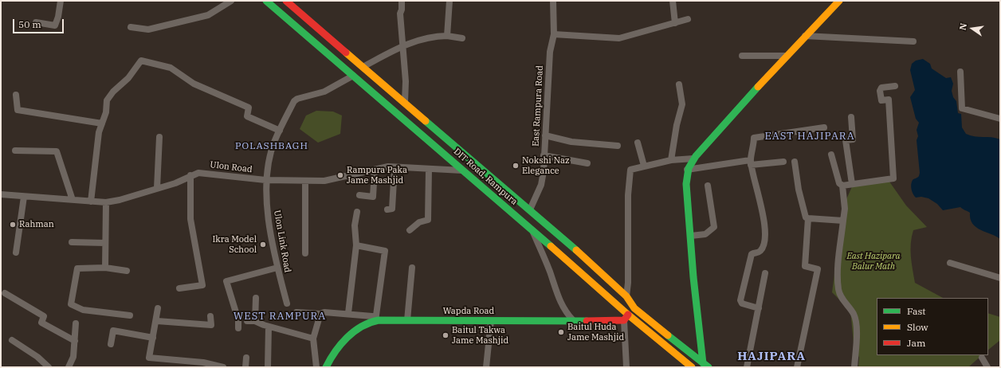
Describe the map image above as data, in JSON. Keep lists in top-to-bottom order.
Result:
{
  "streets": {
    "main road": ["DIT Road, Rampura", "Wapda Road"],
    "street": ["East Rampura Road", "Ulon Road", "Ulon Link Road"]
  },
  "crossings": [
    ["East Rampura Road", "DIT Road, Rampura"],
    ["Ulon Road", "DIT Road, Rampura"],
    ["Ulon Road", "Ulon Link Road"],
    ["DIT Road, Rampura", "Ulon Link Road"],
    ["DIT Road, Rampura", "Wapda Road"]
  ],
  "districts": [
    "EAST HAJIPARA",
    "POLASHBAGH",
    "WEST RAMPURA",
    "HAJIPARA"
  ],
  "parks": ["East Hazipara Balur Math"],
  "places": [
    "Nokshi Naz Elegance",
    "Rampura Paka Jame Mashjid",
    "Rahman",
    "Ikra Model School",
    "Baitul Huda Jame Mashjid",
    "Baitul Takwa Jame Mashjid"
  ],
  "legend": ["Fast", "Slow", "Jam"],
  "scale_bar": "50 m",
  "north": "left"
}
